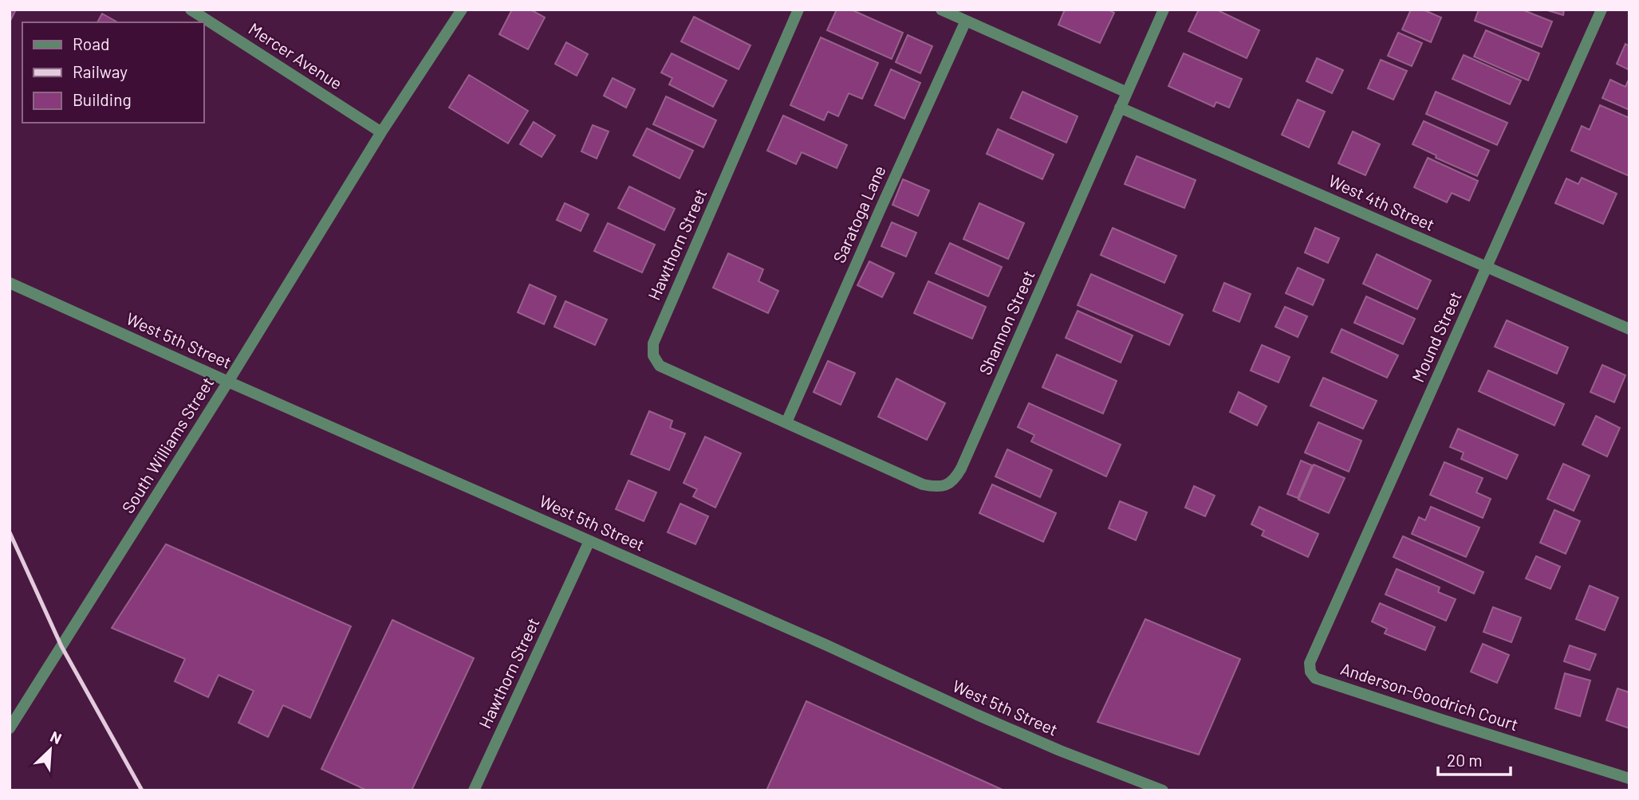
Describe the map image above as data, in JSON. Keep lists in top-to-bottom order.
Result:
{
  "streets": {
    "street": [
      "Mercer Avenue",
      "West 4th Street",
      "Saratoga Lane",
      "Hawthorn Street",
      "Shannon Street",
      "Mound Street",
      "West 5th Street",
      "South Williams Street",
      "Anderson-Goodrich Court"
    ]
  },
  "crossings": [
    ["Mercer Avenue", "South Williams Street"],
    ["West 4th Street", "Shannon Street"],
    ["West 4th Street", "Mound Street"],
    ["Saratoga Lane", "Hawthorn Street"],
    ["Saratoga Lane", "Shannon Street"],
    ["Hawthorn Street", "Shannon Street"],
    ["Hawthorn Street", "West 5th Street"],
    ["Mound Street", "Anderson-Goodrich Court"],
    ["West 5th Street", "South Williams Street"]
  ],
  "legend": ["Road", "Railway", "Building"],
  "scale_bar": "20 m",
  "north": "top right"
}
